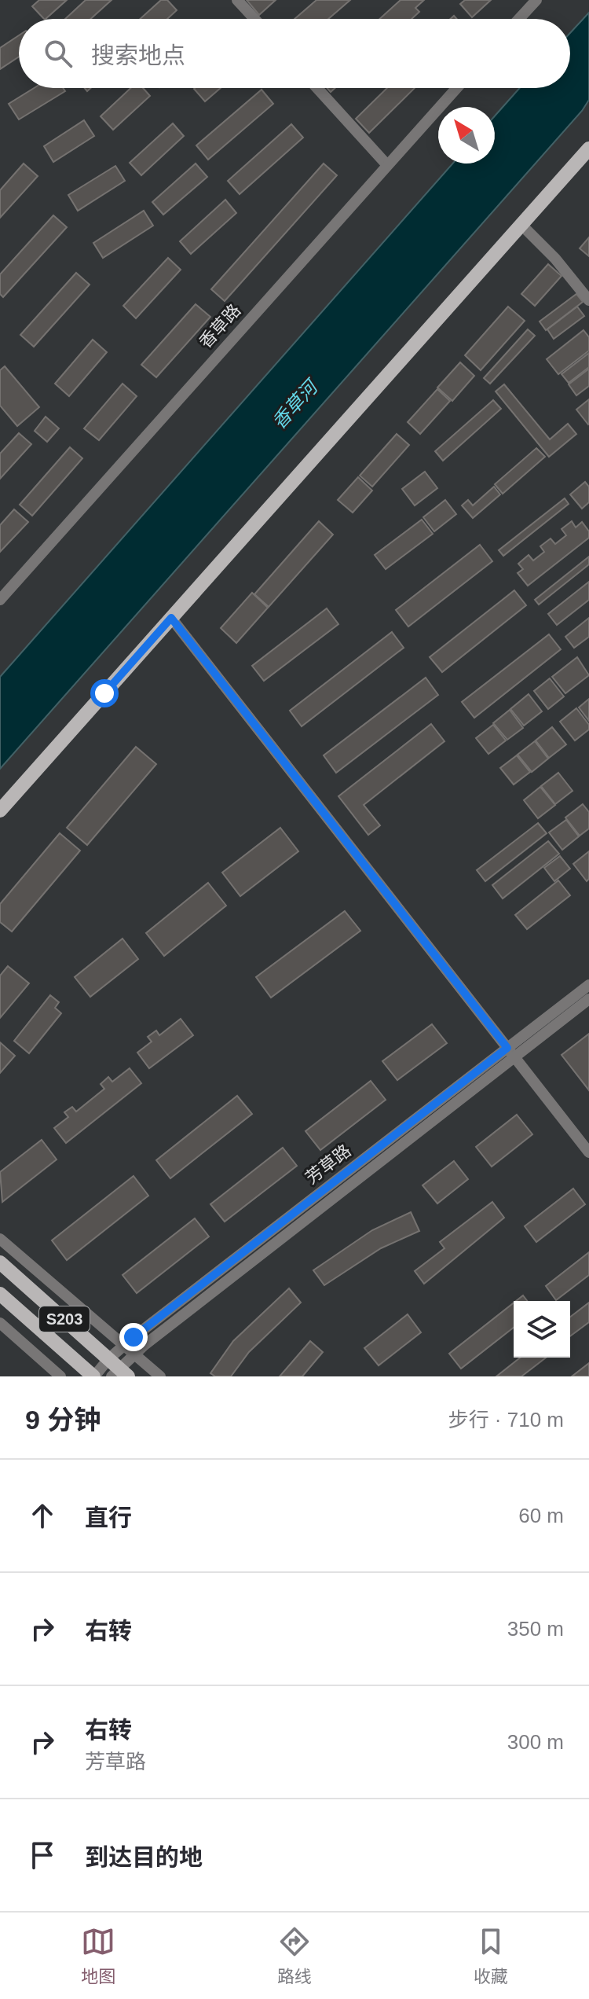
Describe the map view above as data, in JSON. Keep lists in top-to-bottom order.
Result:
{
  "streets": {
    "main road": ["S203"],
    "street": ["香草路", "芳草路"]
  },
  "crossings": [
    ["芳草路", "S203"]
  ],
  "water": ["香草河"],
  "north": "top left",
  "page": {
    "search": "搜索地点",
    "heading": ["9 分钟", "步行 · 710 m"],
    "list": [
      ["直行", "60 m"],
      ["右转", "350 m"],
      ["右转", "芳草路", "300 m"],
      "到达目的地"
    ],
    "nav": ["地图", "路线", "收藏"]
  }
}
